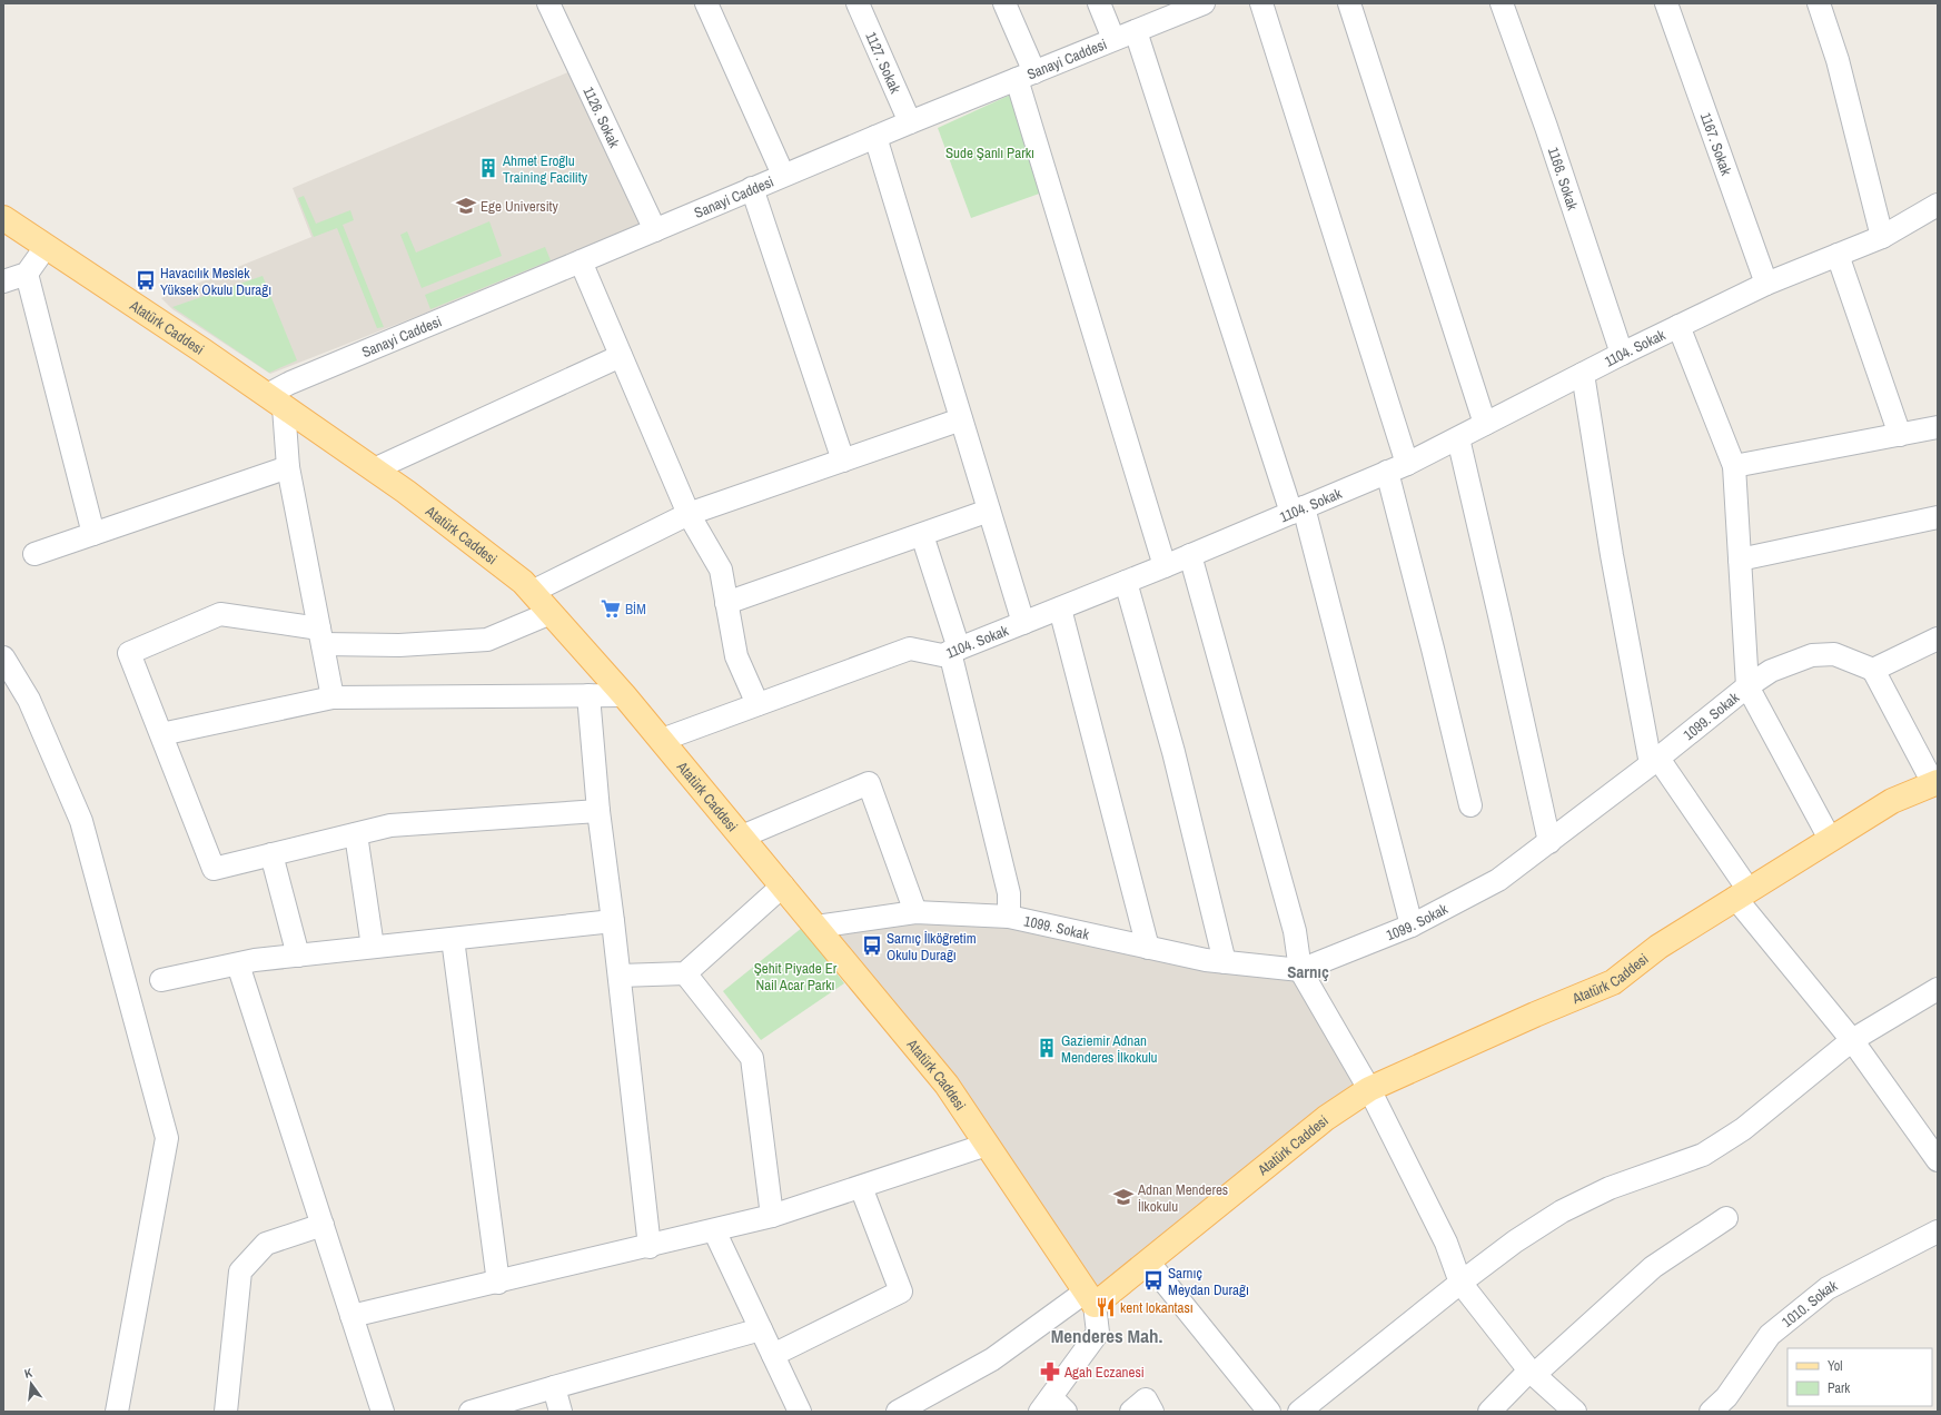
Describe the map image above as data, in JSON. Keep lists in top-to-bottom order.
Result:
{
  "streets": {
    "main road": ["Atatürk Caddesi"],
    "street": [
      "Sanayi Caddesi",
      "1127. Sokak",
      "1126. Sokak",
      "1167. Sokak",
      "1166. Sokak",
      "1104. Sokak",
      "1099. Sokak",
      "1010. Sokak"
    ]
  },
  "crossings": [
    ["Sanayi Caddesi", "1127. Sokak"],
    ["Sanayi Caddesi", "1126. Sokak"],
    ["Sanayi Caddesi", "Atatürk Caddesi"],
    ["1167. Sokak", "1104. Sokak"],
    ["1166. Sokak", "1104. Sokak"],
    ["Atatürk Caddesi", "1104. Sokak"],
    ["Atatürk Caddesi", "1099. Sokak"]
  ],
  "districts": ["Sarnıç", "Menderes Mah."],
  "parks": ["Sude Şanlı Parkı", "Şehit Piyade Er Nail Acar Parkı"],
  "places": {
    "building": ["Ahmet Eroğlu Training Facility", "Gaziemir Adnan Menderes İlkokulu"],
    "school or university": ["Ege University", "Adnan Menderes İlkokulu"],
    "bus stop": ["Havacılık Meslek Yüksek Okulu Durağı", "Sarnıç İlköğretim Okulu Durağı", "Sarnıç Meydan Durağı"],
    "supermarket": ["BİM"],
    "restaurant": ["kent lokantası"],
    "pharmacy": ["Agah Eczanesi"]
  },
  "legend": ["Yol", "Park"],
  "north": "top"
}
